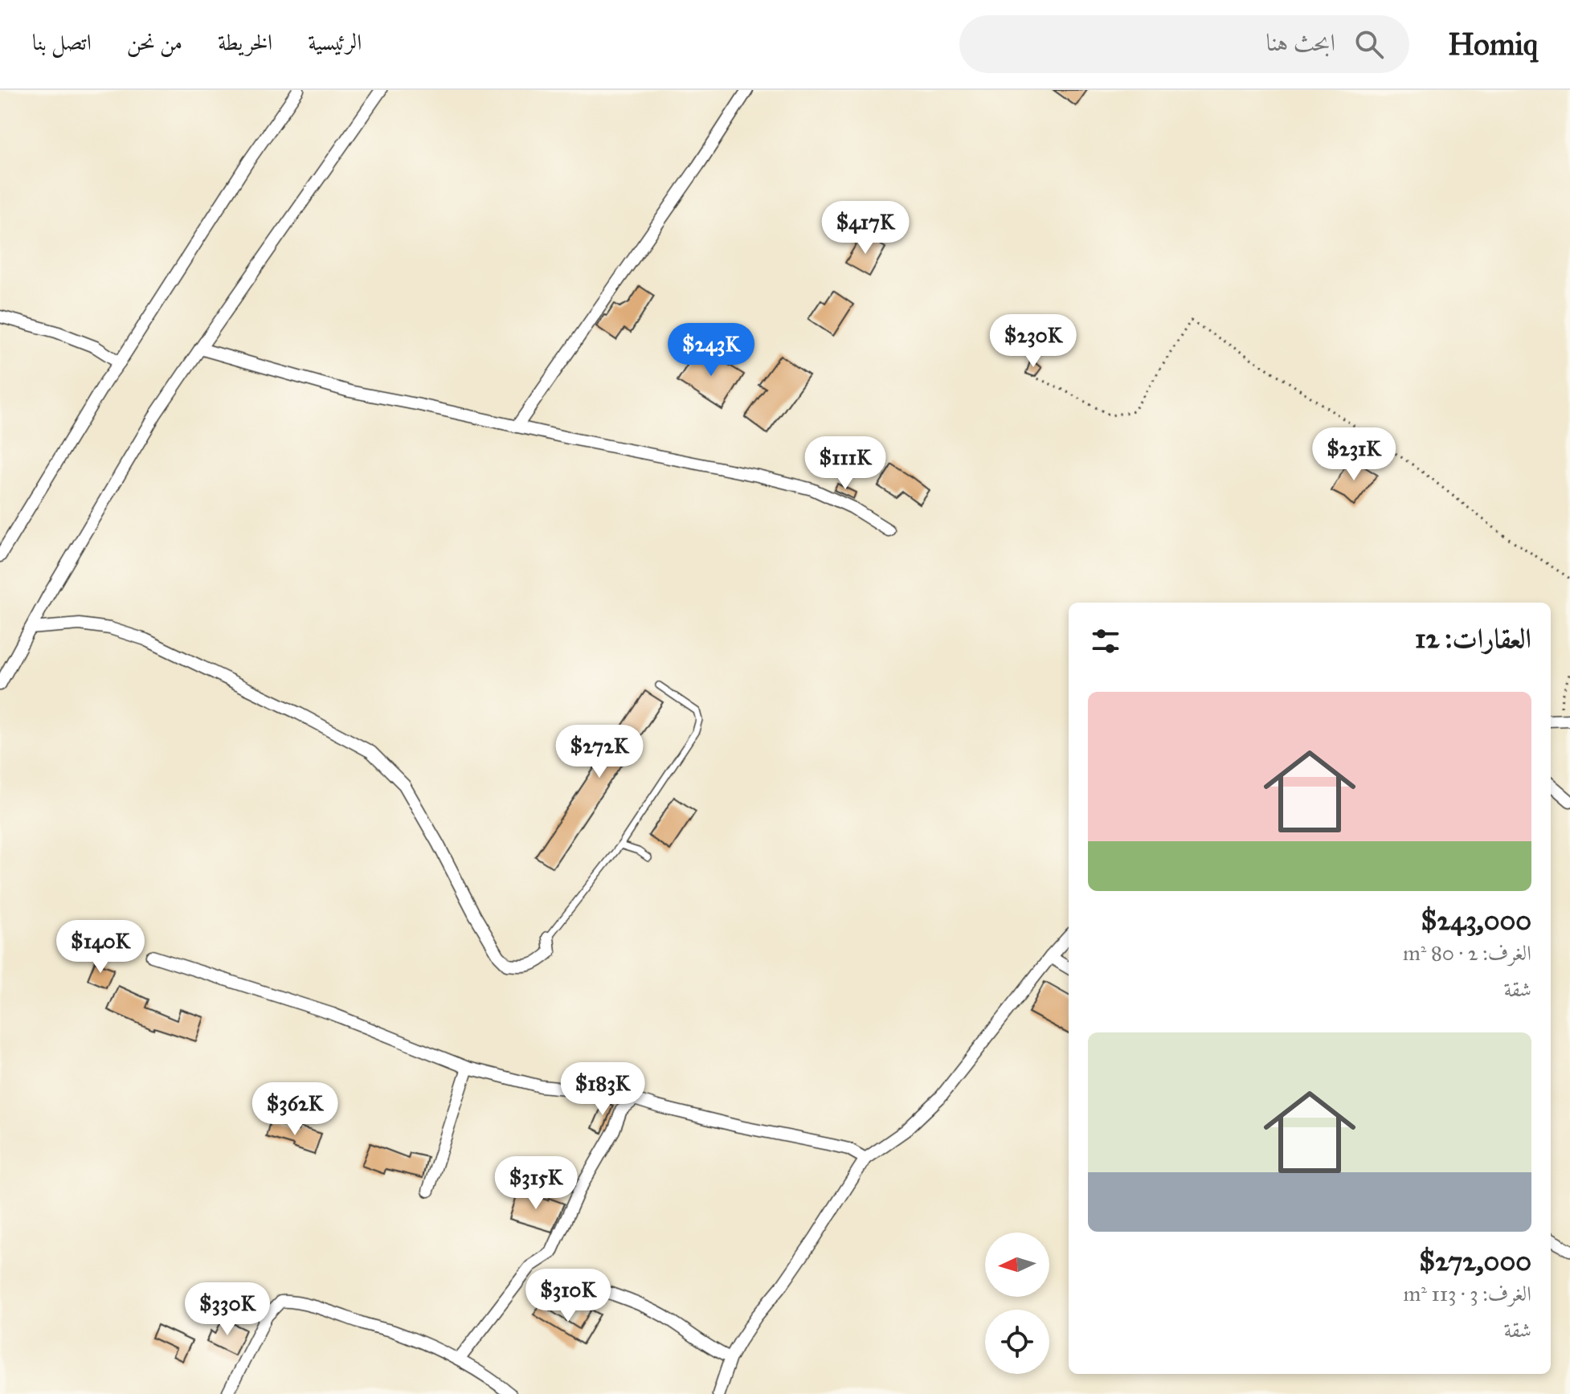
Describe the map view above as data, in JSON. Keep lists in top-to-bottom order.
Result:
{
  "north": "left",
  "page": {
    "header": "Homiq",
    "search": "ابحث هنا",
    "nav": [
      "الرئيسية",
      "الخريطة",
      "من نحن",
      "اتصل بنا"
    ],
    "price": [
      "$417K",
      "$230K",
      "$243K",
      "$231K",
      "$111K",
      "$272K",
      "$140K",
      "$183K",
      "$362K",
      "$315K",
      "$310K",
      "$330K"
    ],
    "heading": "العقارات: 12",
    "list": [
      {
        "name": "$243,000",
        "note": "الغرف: 2 · 80 m² · شقة"
      },
      {
        "name": "$272,000",
        "note": "الغرف: 3 · 113 m² · شقة"
      }
    ]
  }
}
